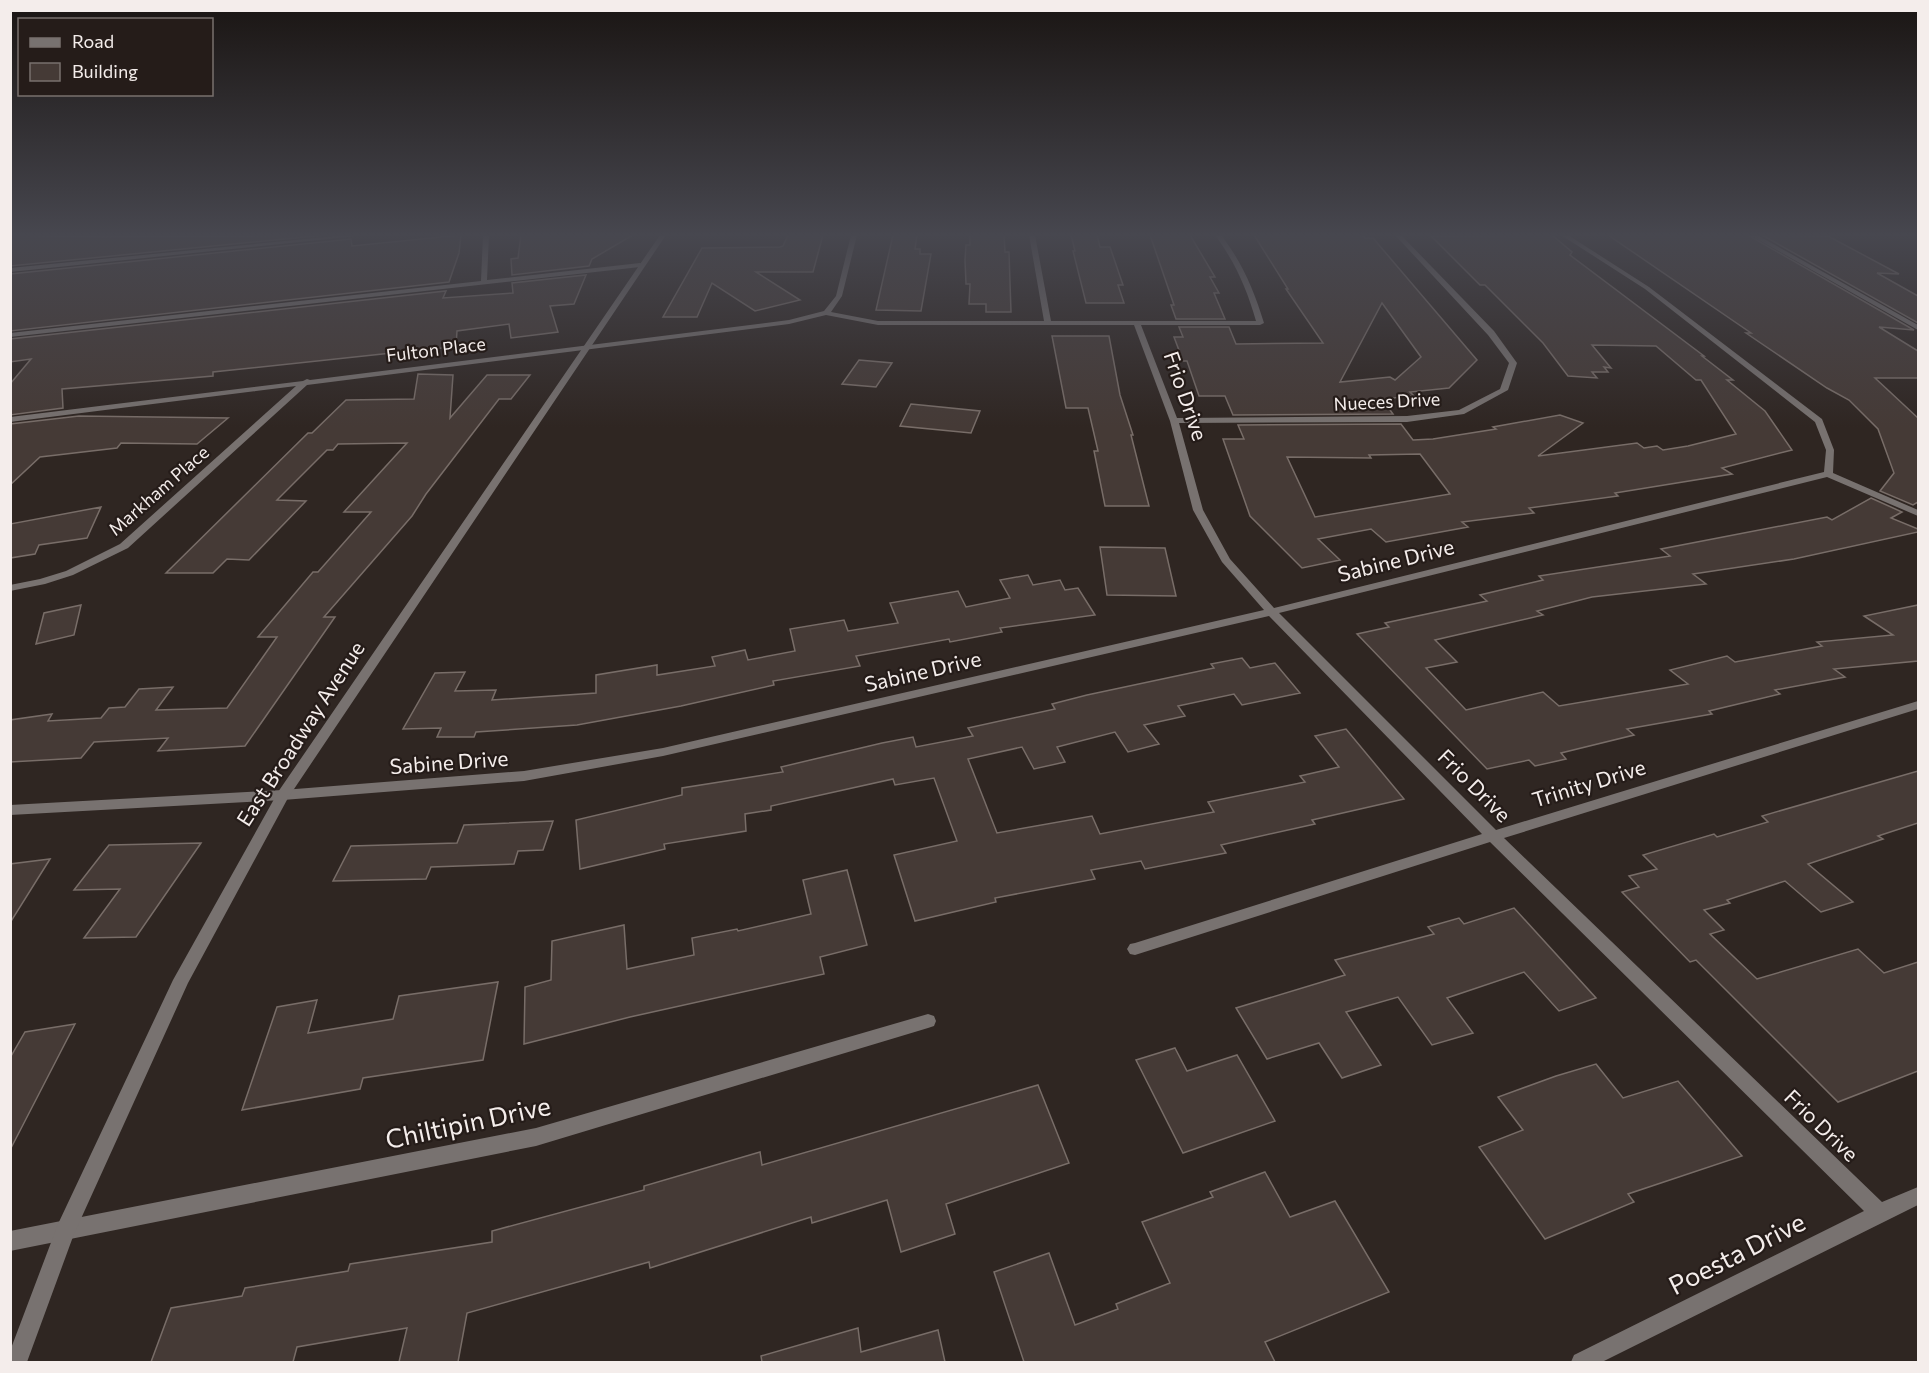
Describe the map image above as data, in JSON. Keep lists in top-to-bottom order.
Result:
{
  "streets": {
    "street": [
      "Fulton Place",
      "Frio Drive",
      "Nueces Drive",
      "Markham Place",
      "Sabine Drive",
      "East Broadway Avenue",
      "Trinity Drive",
      "Chiltipin Drive",
      "Poesta Drive"
    ]
  },
  "crossings": [
    ["Fulton Place", "Frio Drive"],
    ["Fulton Place", "Markham Place"],
    ["Fulton Place", "East Broadway Avenue"],
    ["Frio Drive", "Nueces Drive"],
    ["Frio Drive", "Sabine Drive"],
    ["Frio Drive", "Trinity Drive"],
    ["Frio Drive", "Poesta Drive"],
    ["Sabine Drive", "East Broadway Avenue"],
    ["East Broadway Avenue", "Chiltipin Drive"]
  ],
  "legend": ["Road", "Building"]
}
